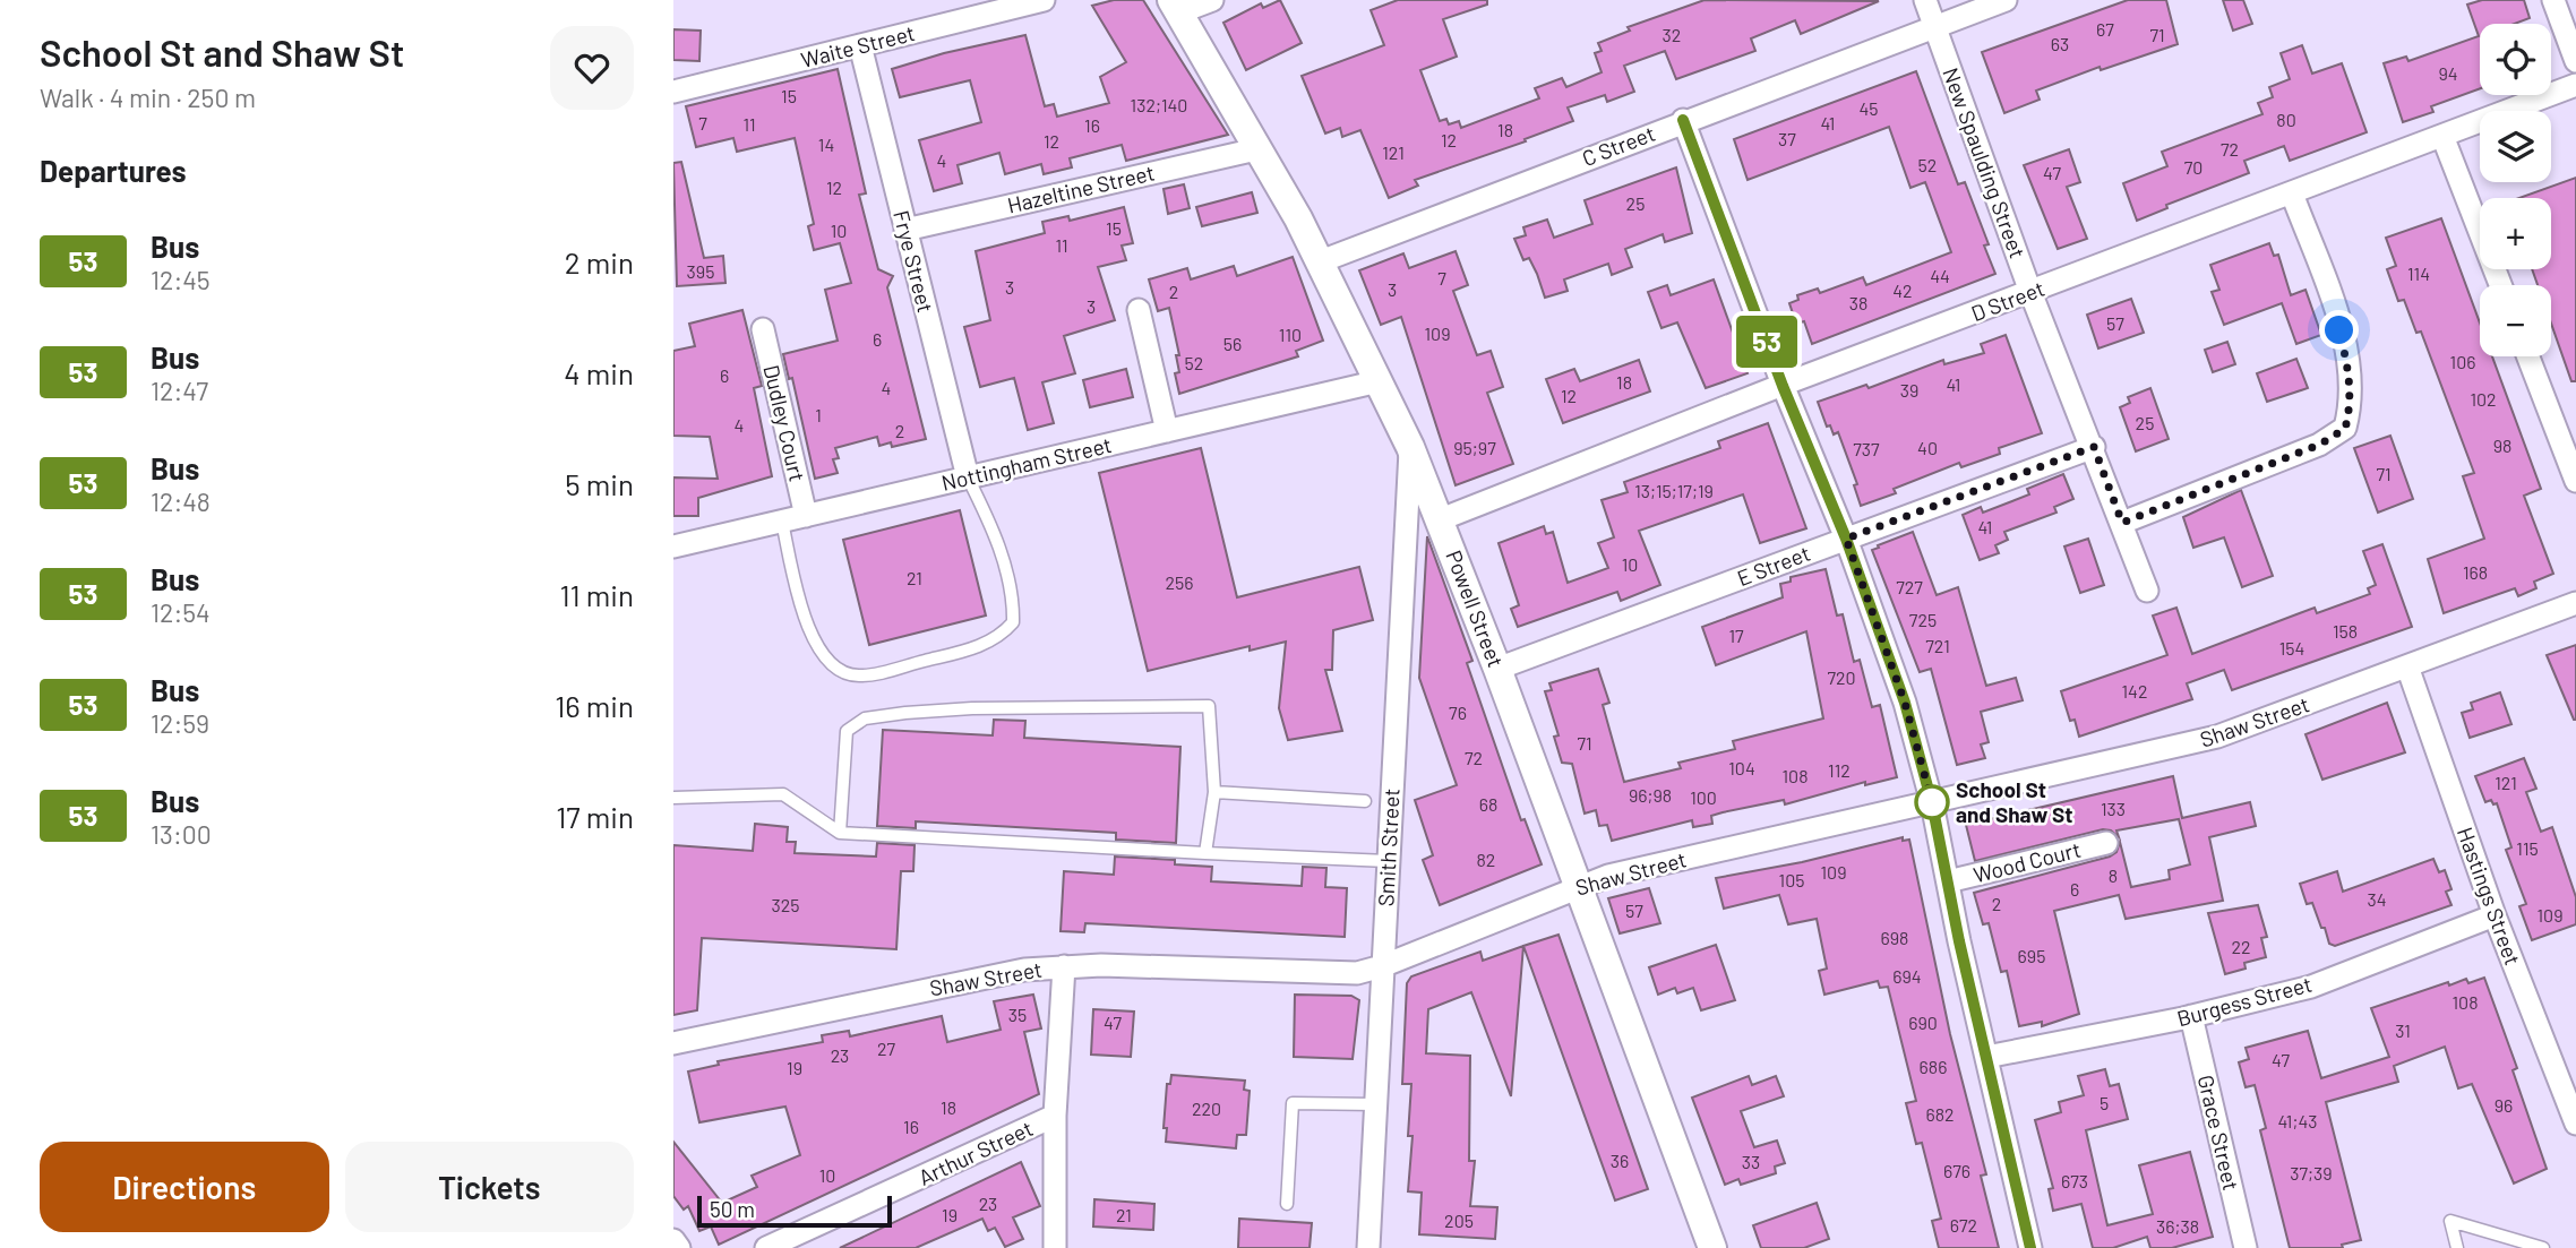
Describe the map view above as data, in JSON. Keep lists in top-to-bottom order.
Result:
{
  "streets": {
    "street": [
      "Waite Street",
      "C Street",
      "New Spaulding Street",
      "Hazeltine Street",
      "Frye Street",
      "D Street",
      "Dudley Court",
      "Nottingham Street",
      "E Street",
      "Powell Street",
      "Shaw Street",
      "Smith Street",
      "Wood Court",
      "Hastings Street",
      "Burgess Street",
      "Grace Street",
      "Arthur Street"
    ]
  },
  "crossings": [
    ["Waite Street", "Frye Street"],
    ["C Street", "New Spaulding Street"],
    ["C Street", "Powell Street"],
    ["New Spaulding Street", "D Street"],
    ["New Spaulding Street", "E Street"],
    ["Hazeltine Street", "Frye Street"],
    ["Hazeltine Street", "Powell Street"],
    ["Frye Street", "Nottingham Street"],
    ["D Street", "Powell Street"],
    ["Dudley Court", "Nottingham Street"],
    ["Nottingham Street", "Powell Street"],
    ["E Street", "Powell Street"],
    ["Powell Street", "Shaw Street"],
    ["Powell Street", "Smith Street"],
    ["Shaw Street", "Smith Street"],
    ["Shaw Street", "Hastings Street"],
    ["Hastings Street", "Burgess Street"],
    ["Burgess Street", "Grace Street"]
  ],
  "places": ["School St and Shaw St"],
  "lines": ["bus line 53"],
  "house_numbers": [
    "67",
    "32",
    "71",
    "63",
    "94",
    "15",
    "132;140",
    "45",
    "80",
    "7",
    "41",
    "11",
    "16",
    "18",
    "37",
    "12",
    "12",
    "14",
    "72",
    "121",
    "4",
    "52",
    "70",
    "47",
    "12",
    "25",
    "15",
    "10",
    "11",
    "395",
    "114",
    "44",
    "7",
    "3",
    "3",
    "42",
    "2",
    "38",
    "3",
    "57",
    "109",
    "110",
    "6",
    "56",
    "106",
    "52",
    "6",
    "18",
    "41",
    "4",
    "39",
    "12",
    "102",
    "1",
    "25",
    "4",
    "2",
    "98",
    "95;97",
    "40",
    "737",
    "71",
    "13;15;17;19",
    "41",
    "10",
    "168",
    "21",
    "256",
    "727",
    "725",
    "158",
    "17",
    "721",
    "154",
    "720",
    "142",
    "76",
    "71",
    "72",
    "104",
    "112",
    "108",
    "121",
    "96;98",
    "100",
    "68",
    "133",
    "115",
    "82",
    "109",
    "8",
    "105",
    "6",
    "34",
    "2",
    "325",
    "57",
    "109",
    "698",
    "22",
    "695",
    "694",
    "108",
    "35",
    "47",
    "690",
    "31",
    "27",
    "23",
    "47",
    "686",
    "19",
    "5",
    "96",
    "18",
    "220",
    "682",
    "41;43",
    "16",
    "36",
    "33",
    "676",
    "37;39",
    "10",
    "673",
    "23",
    "19",
    "21",
    "205",
    "672",
    "36;38"
  ],
  "scale_bar": "50 m",
  "page": {
    "heading": [
      ["School St and Shaw St", "Walk · 4 min · 250 m"],
      "Departures"
    ],
    "on_map": "53",
    "map_buttons": ["+", "−"],
    "list": [
      {
        "mark": "53",
        "name": "Bus",
        "note": "12:45",
        "value": "2 min"
      },
      {
        "mark": "53",
        "name": "Bus",
        "note": "12:47",
        "value": "4 min"
      },
      {
        "mark": "53",
        "name": "Bus",
        "note": "12:48",
        "value": "5 min"
      },
      {
        "mark": "53",
        "name": "Bus",
        "note": "12:54",
        "value": "11 min"
      },
      {
        "mark": "53",
        "name": "Bus",
        "note": "12:59",
        "value": "16 min"
      },
      {
        "mark": "53",
        "name": "Bus",
        "note": "13:00",
        "value": "17 min"
      }
    ],
    "buttons": ["Directions", "Tickets"],
    "scale": "50 m"
  }
}
